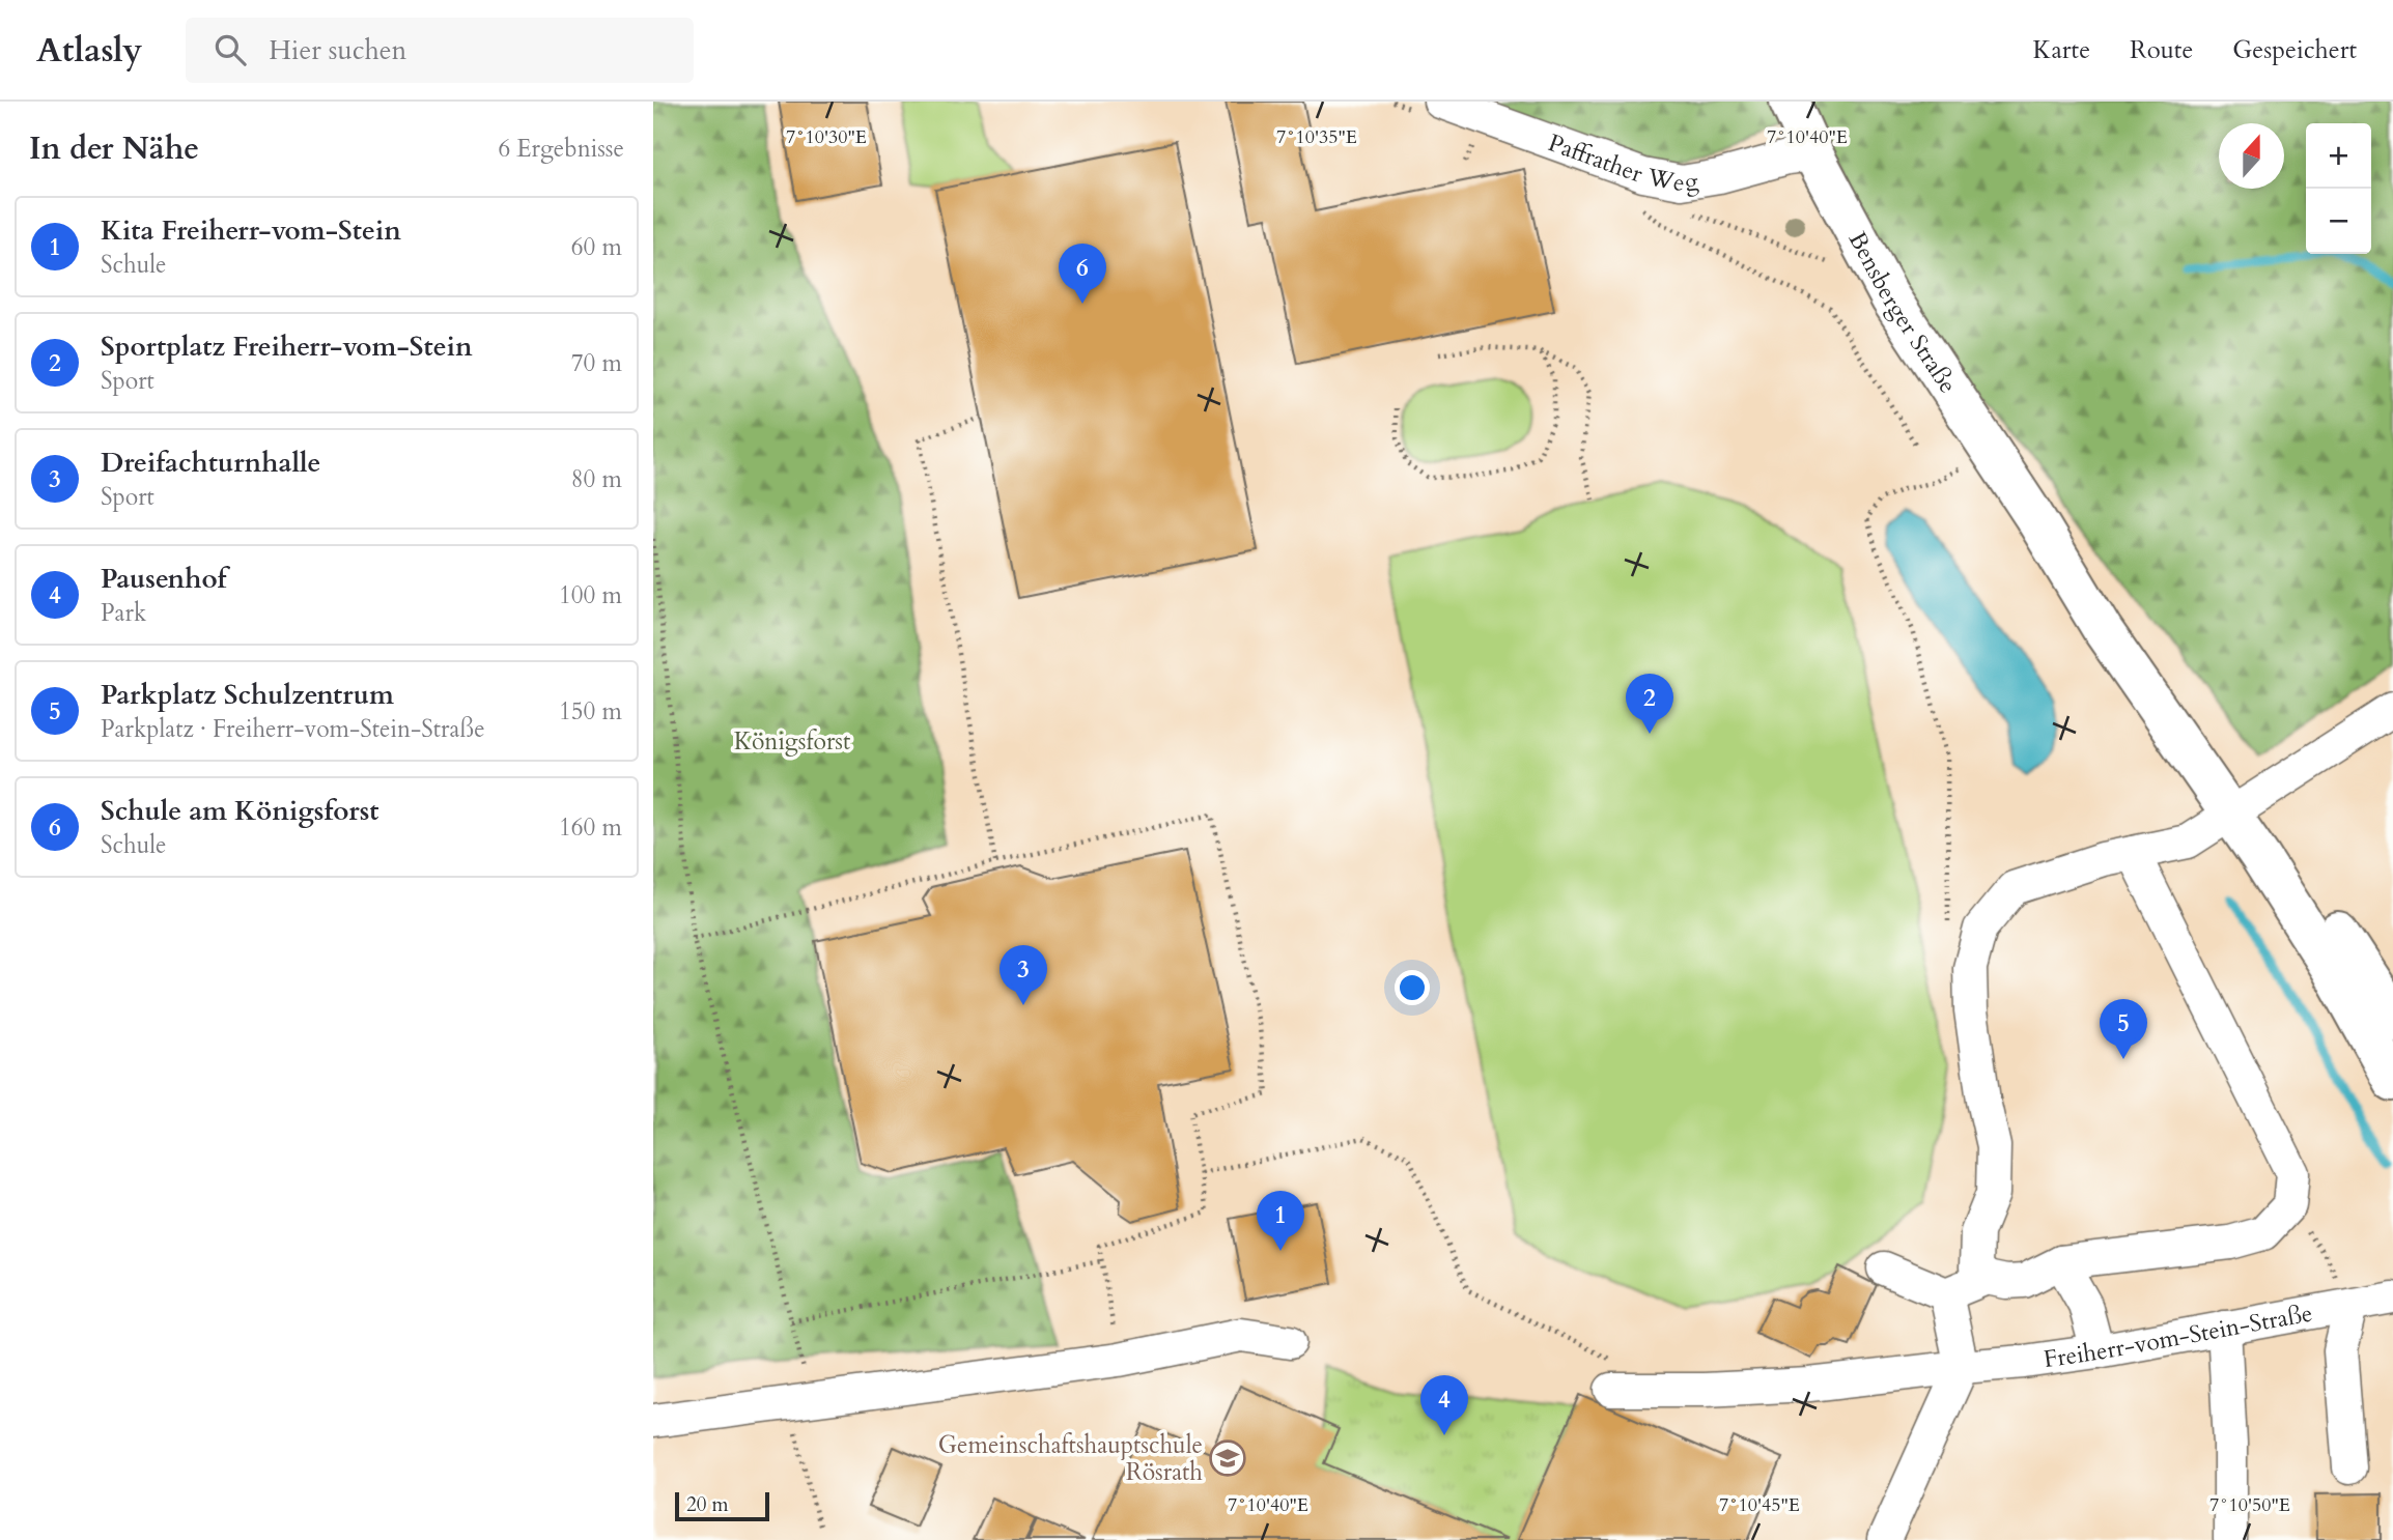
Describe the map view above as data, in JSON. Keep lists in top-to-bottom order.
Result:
{
  "streets": {
    "main road": ["Bensberger Straße"],
    "street": ["Paffrather Weg", "Freiherr-vom-Stein-Straße"]
  },
  "crossings": [
    ["Paffrather Weg", "Bensberger Straße"]
  ],
  "parks": ["Königsforst"],
  "places": {
    "school or university": ["Gemeinschaftshauptschule Rösrath"]
  },
  "scale_bar": "20 m",
  "north": "top",
  "page": {
    "header": "Atlasly",
    "search": "Hier suchen",
    "nav": ["Karte", "Route", "Gespeichert"],
    "heading": ["In der Nähe", "6 Ergebnisse"],
    "map_buttons": ["+", "−"],
    "list": [
      {
        "mark": "1",
        "name": "Kita Freiherr-vom-Stein",
        "note": "Schule",
        "value": "60 m"
      },
      {
        "mark": "2",
        "name": "Sportplatz Freiherr-vom-Stein",
        "note": "Sport",
        "value": "70 m"
      },
      {
        "mark": "3",
        "name": "Dreifachturnhalle",
        "note": "Sport",
        "value": "80 m"
      },
      {
        "mark": "4",
        "name": "Pausenhof",
        "note": "Park",
        "value": "100 m"
      },
      {
        "mark": "5",
        "name": "Parkplatz Schulzentrum",
        "note": "Parkplatz · Freiherr-vom-Stein-Straße",
        "value": "150 m"
      },
      {
        "mark": "6",
        "name": "Schule am Königsforst",
        "note": "Schule",
        "value": "160 m"
      }
    ],
    "pins": [
      "6",
      "2",
      "3",
      "5",
      "1",
      "4"
    ],
    "scale": "20 m"
  },
  "coordinates": [
    "7°10'30\"E",
    "7°10'35\"E",
    "7°10'40\"E",
    "7°10'45\"E",
    "7°10'50\"E"
  ]
}
